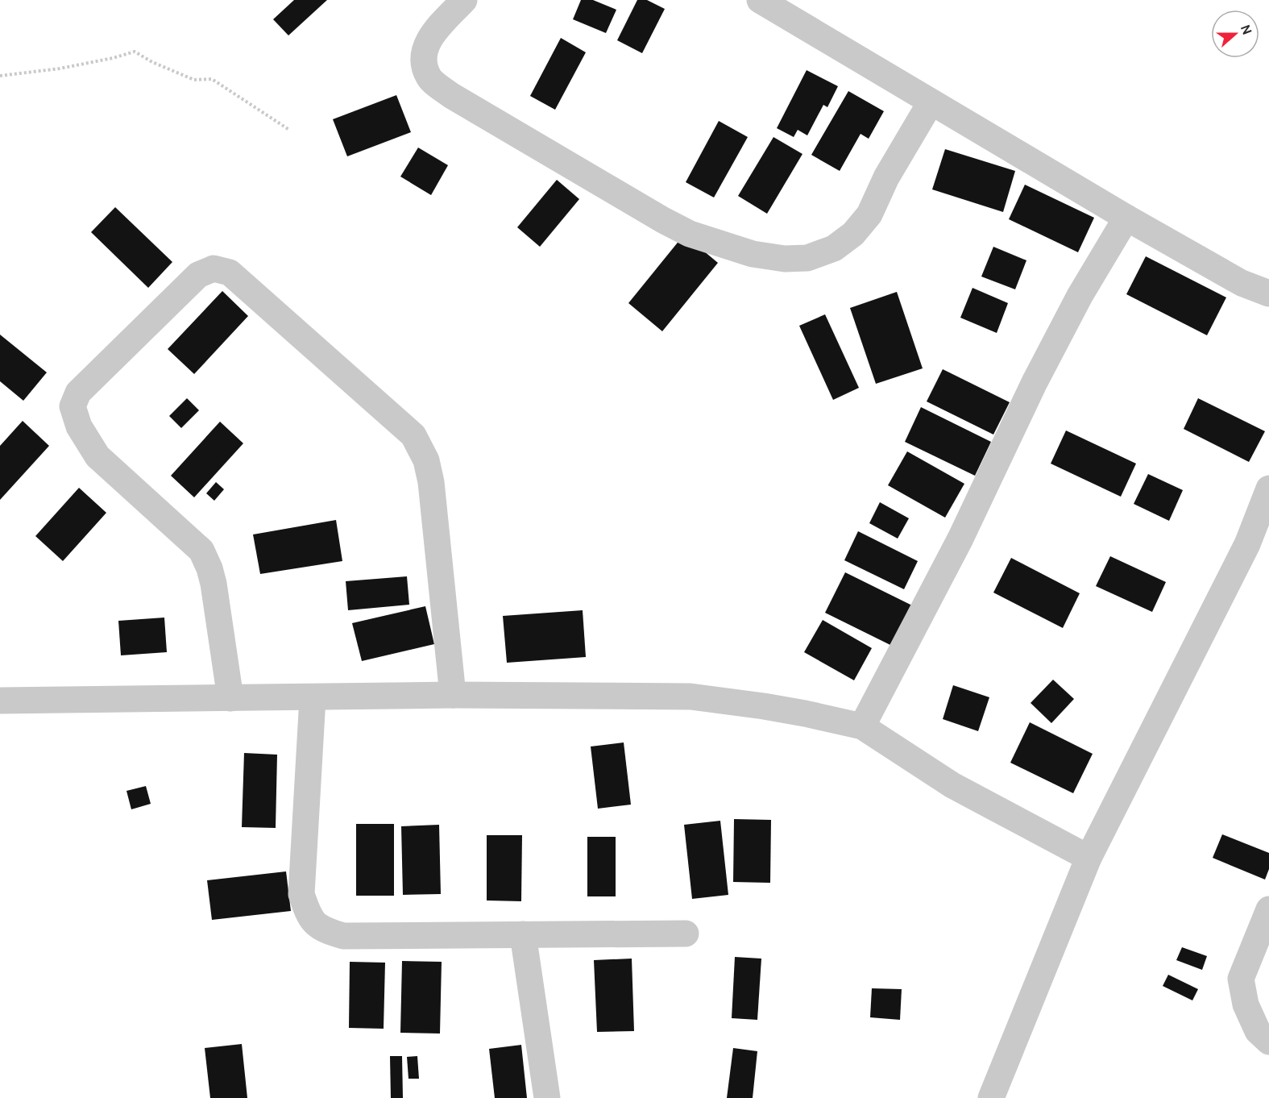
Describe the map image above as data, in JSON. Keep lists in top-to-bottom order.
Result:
{
  "north": "right"
}
